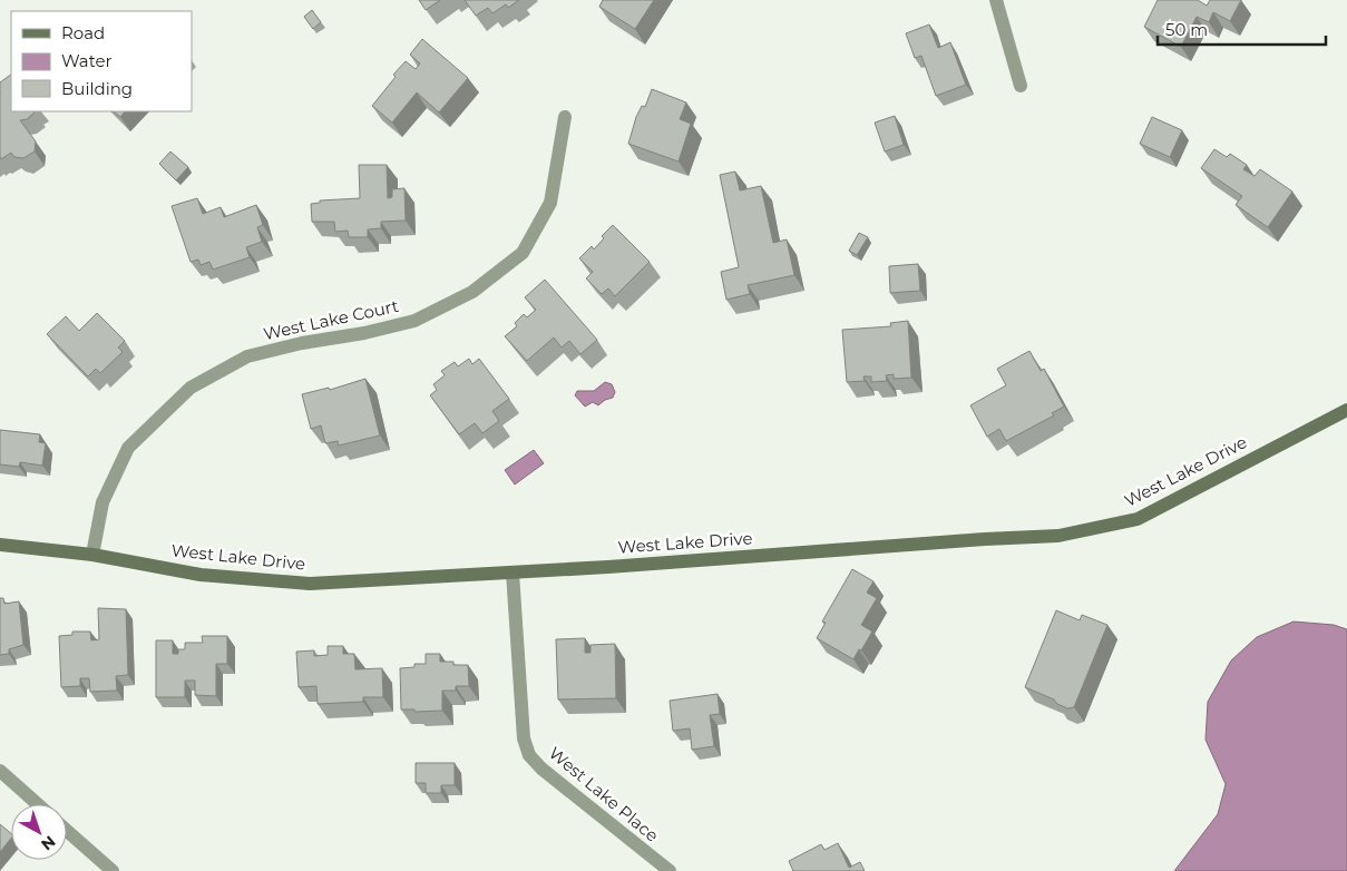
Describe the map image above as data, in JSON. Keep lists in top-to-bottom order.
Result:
{
  "streets": {
    "main road": ["West Lake Drive"],
    "street": ["West Lake Court", "West Lake Place"]
  },
  "crossings": [
    ["West Lake Court", "West Lake Drive"],
    ["West Lake Drive", "West Lake Place"]
  ],
  "legend": ["Road", "Water", "Building"],
  "scale_bar": "50 m",
  "north": "bottom right"
}
